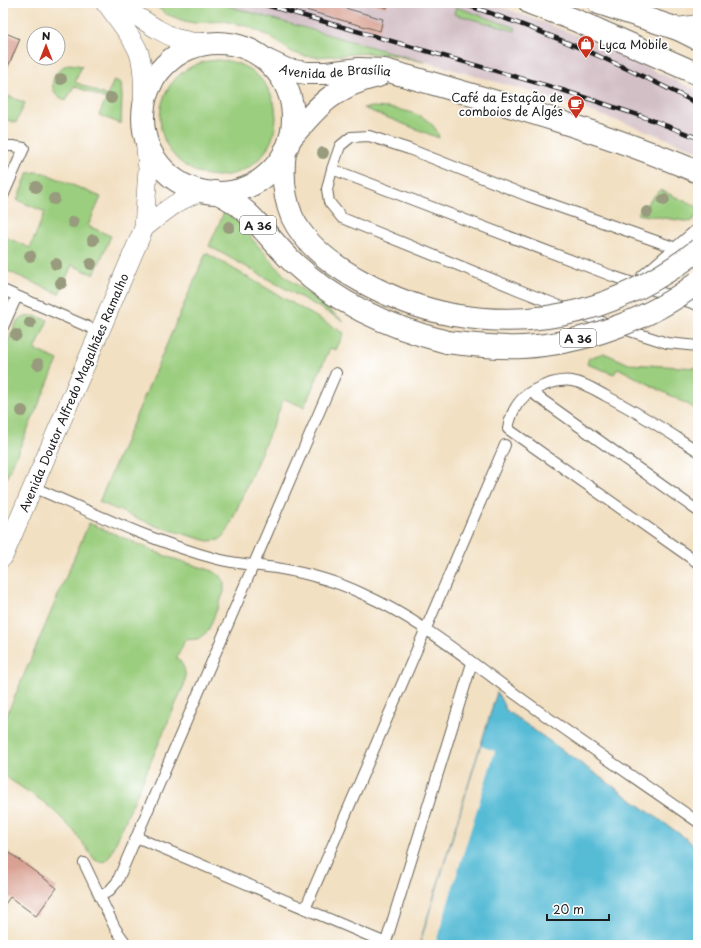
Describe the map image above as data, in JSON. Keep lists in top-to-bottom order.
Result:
{
  "streets": {
    "main road": ["Avenida de Brasília", "A 36", "Avenida Doutor Alfredo Magalhães Ramalho"]
  },
  "crossings": [
    ["Avenida de Brasília", "A 36"],
    ["Avenida de Brasília", "Avenida Doutor Alfredo Magalhães Ramalho"],
    ["A 36", "Avenida Doutor Alfredo Magalhães Ramalho"]
  ],
  "places": {
    "shop": ["Lyca Mobile"],
    "cafe": ["Café da Estação de comboios de Algés"]
  },
  "scale_bar": "20 m",
  "north": "top"
}
